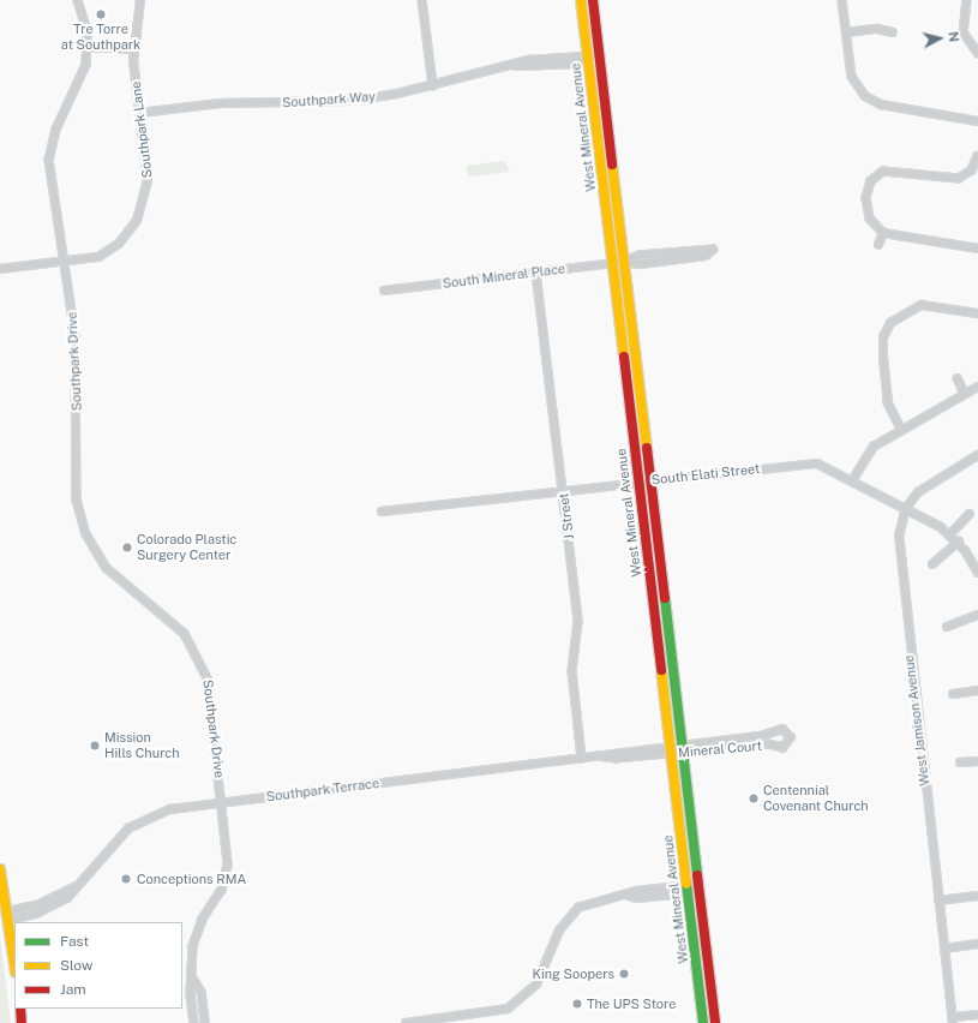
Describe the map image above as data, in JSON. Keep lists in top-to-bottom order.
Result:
{
  "streets": {
    "main road": ["West Mineral Avenue"],
    "street": [
      "Southpark Way",
      "Southpark Lane",
      "South Mineral Place",
      "Southpark Drive",
      "South Elati Street",
      "J Street",
      "West Jamison Avenue",
      "Mineral Court",
      "Southpark Terrace"
    ]
  },
  "crossings": [
    ["Southpark Way", "West Mineral Avenue"],
    ["Southpark Way", "Southpark Lane"],
    ["West Mineral Avenue", "South Mineral Place"],
    ["West Mineral Avenue", "South Elati Street"],
    ["West Mineral Avenue", "Mineral Court"],
    ["West Mineral Avenue", "Southpark Terrace"],
    ["Southpark Lane", "Southpark Drive"],
    ["South Mineral Place", "J Street"],
    ["Southpark Drive", "Southpark Terrace"],
    ["South Elati Street", "J Street"],
    ["South Elati Street", "West Jamison Avenue"],
    ["J Street", "Southpark Terrace"],
    ["Mineral Court", "Southpark Terrace"]
  ],
  "places": [
    "Tre Torre at Southpark",
    "Colorado Plastic Surgery Center",
    "Mission Hills Church",
    "Centennial Covenant Church",
    "Conceptions RMA",
    "King Soopers",
    "The UPS Store"
  ],
  "legend": ["Fast", "Slow", "Jam"],
  "north": "right"
}
